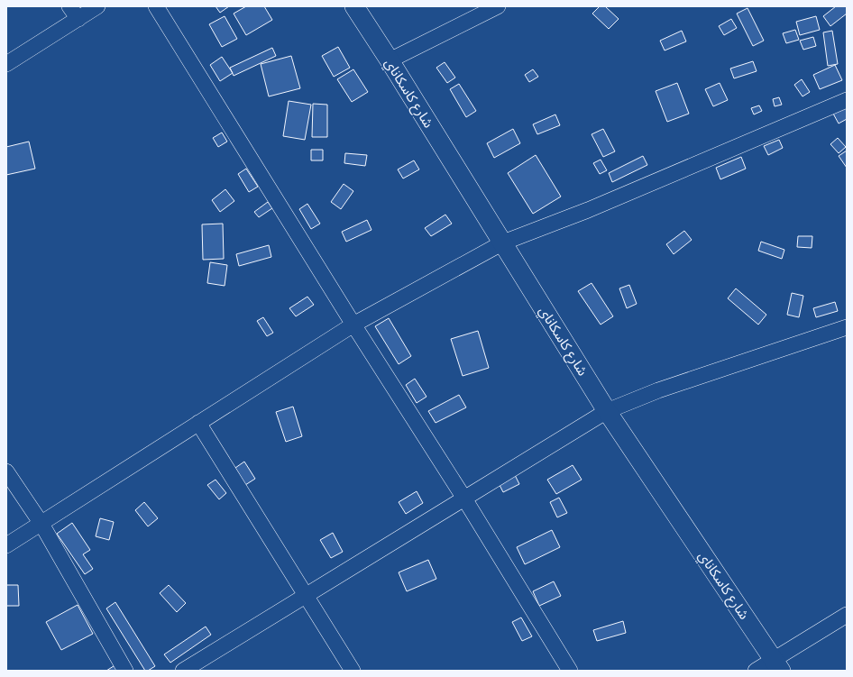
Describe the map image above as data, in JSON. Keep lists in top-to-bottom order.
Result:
{
  "streets": {
    "street": ["شارع كاسكاناي"]
  }
}
